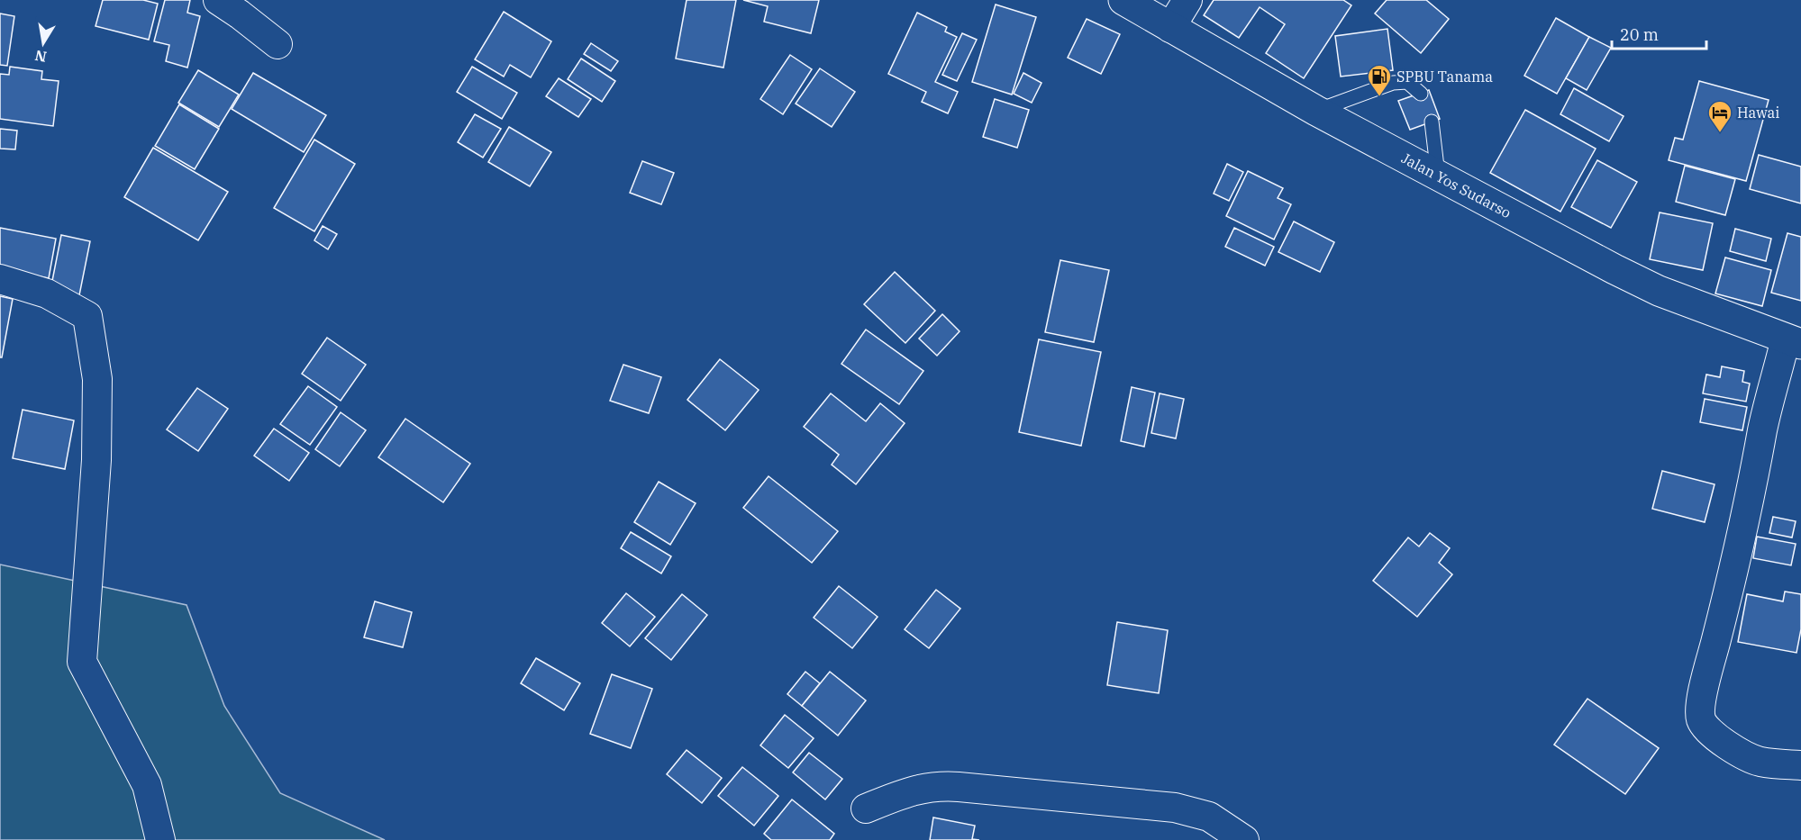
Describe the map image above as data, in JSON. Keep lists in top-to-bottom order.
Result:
{
  "streets": {
    "main road": ["Jalan Yos Sudarso"]
  },
  "places": {
    "fuel station": ["SPBU Tanama"],
    "hotel": ["Hawai"]
  },
  "scale_bar": "20 m",
  "north": "bottom"
}
